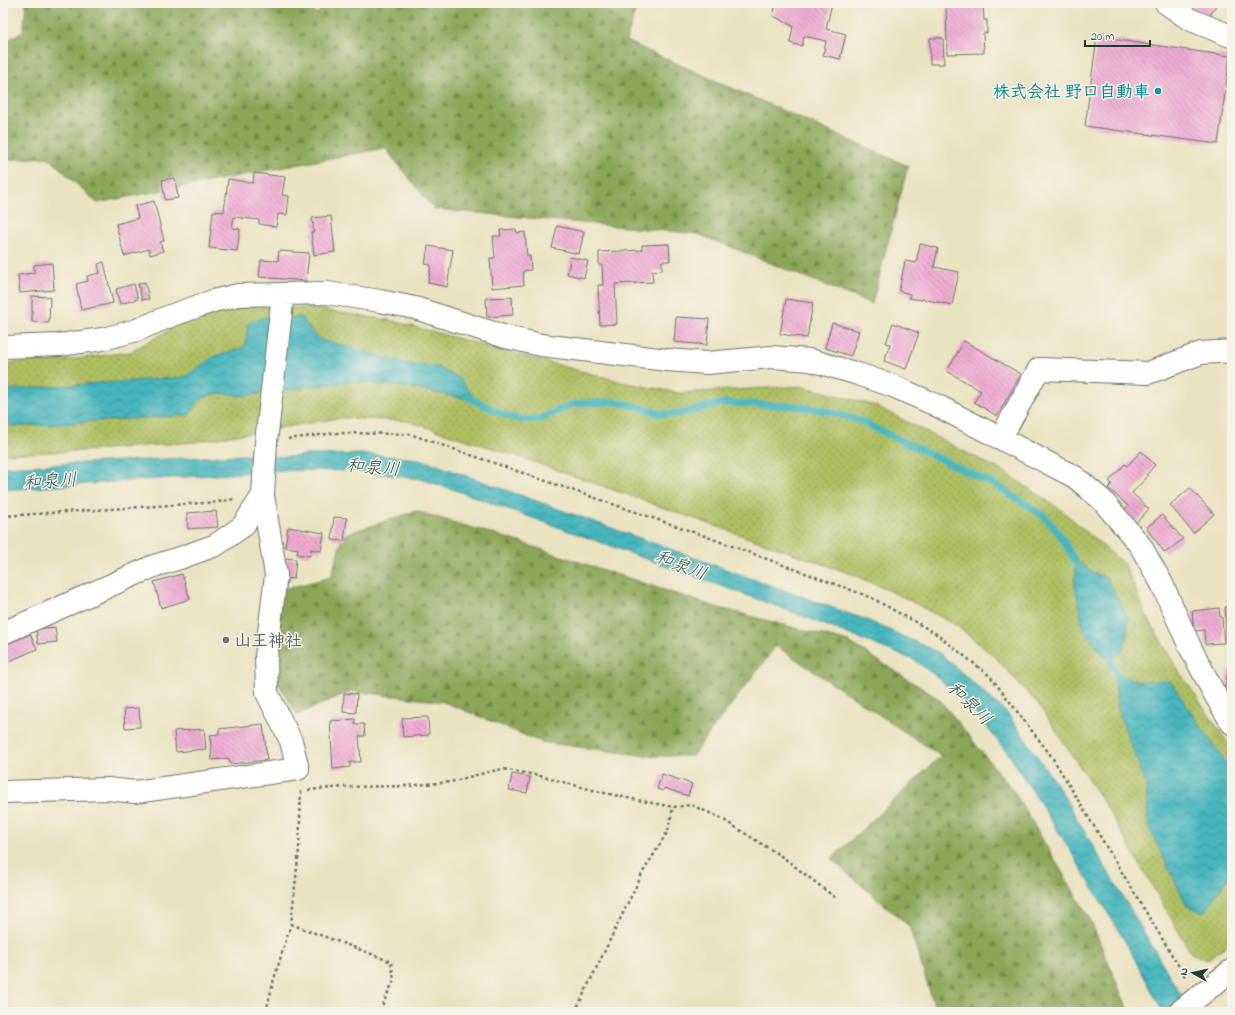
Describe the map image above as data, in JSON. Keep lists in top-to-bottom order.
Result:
{
  "water": ["和泉川"],
  "places": ["株式会社 野口自動車", "山王神社"],
  "scale_bar": "20 m",
  "north": "left"
}
